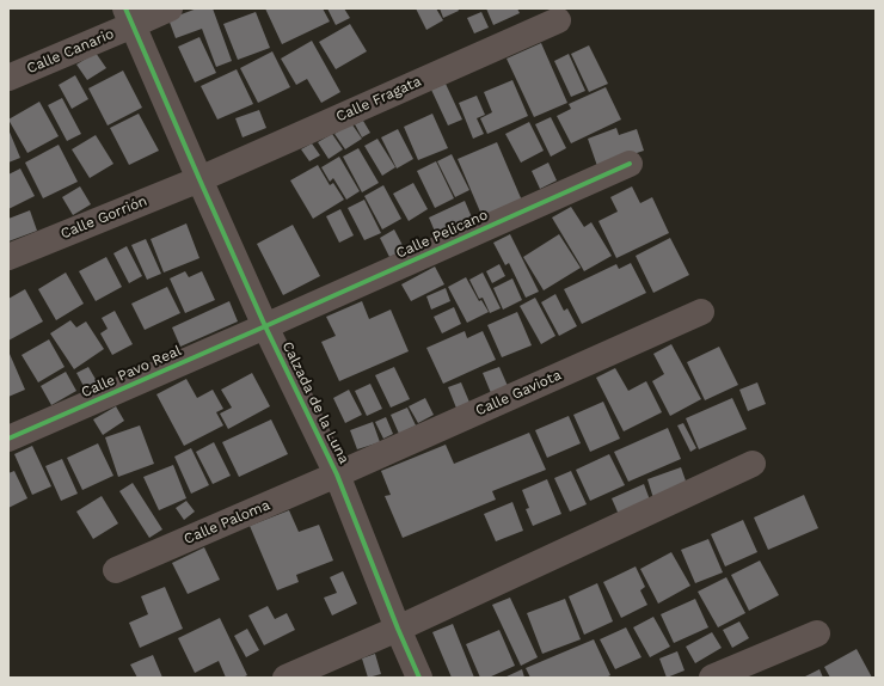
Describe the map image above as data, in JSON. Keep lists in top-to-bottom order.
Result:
{
  "streets": {
    "street": [
      "Calle Canario",
      "Calle Fragata",
      "Calle Gorrión",
      "Calle Pelicano",
      "Calle Pavo Real",
      "Calle Gaviota",
      "Calzada de la Luna",
      "Calle Paloma"
    ]
  },
  "crossings": [
    ["Calle Canario", "Calzada de la Luna"],
    ["Calle Fragata", "Calle Gorrión"],
    ["Calle Fragata", "Calzada de la Luna"],
    ["Calle Gorrión", "Calzada de la Luna"],
    ["Calle Pelicano", "Calle Pavo Real"],
    ["Calle Pelicano", "Calzada de la Luna"],
    ["Calle Pavo Real", "Calzada de la Luna"],
    ["Calle Gaviota", "Calzada de la Luna"],
    ["Calle Gaviota", "Calle Paloma"],
    ["Calzada de la Luna", "Calle Paloma"]
  ]
}
